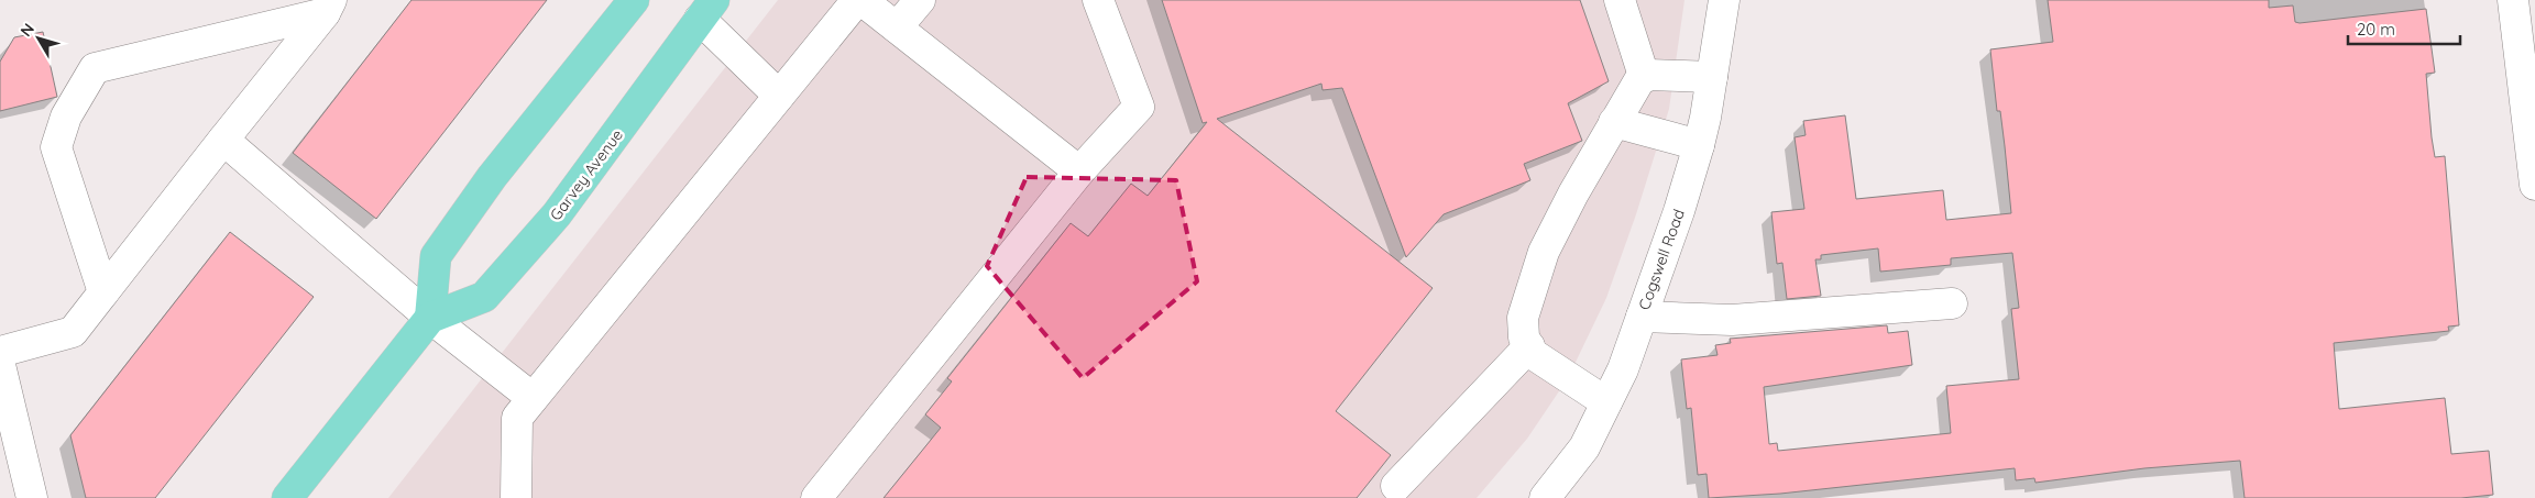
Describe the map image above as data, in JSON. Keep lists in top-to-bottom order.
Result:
{
  "streets": {
    "main road": ["Garvey Avenue"],
    "street": ["Cogswell Road"]
  },
  "scale_bar": "20 m",
  "north": "top left"
}
